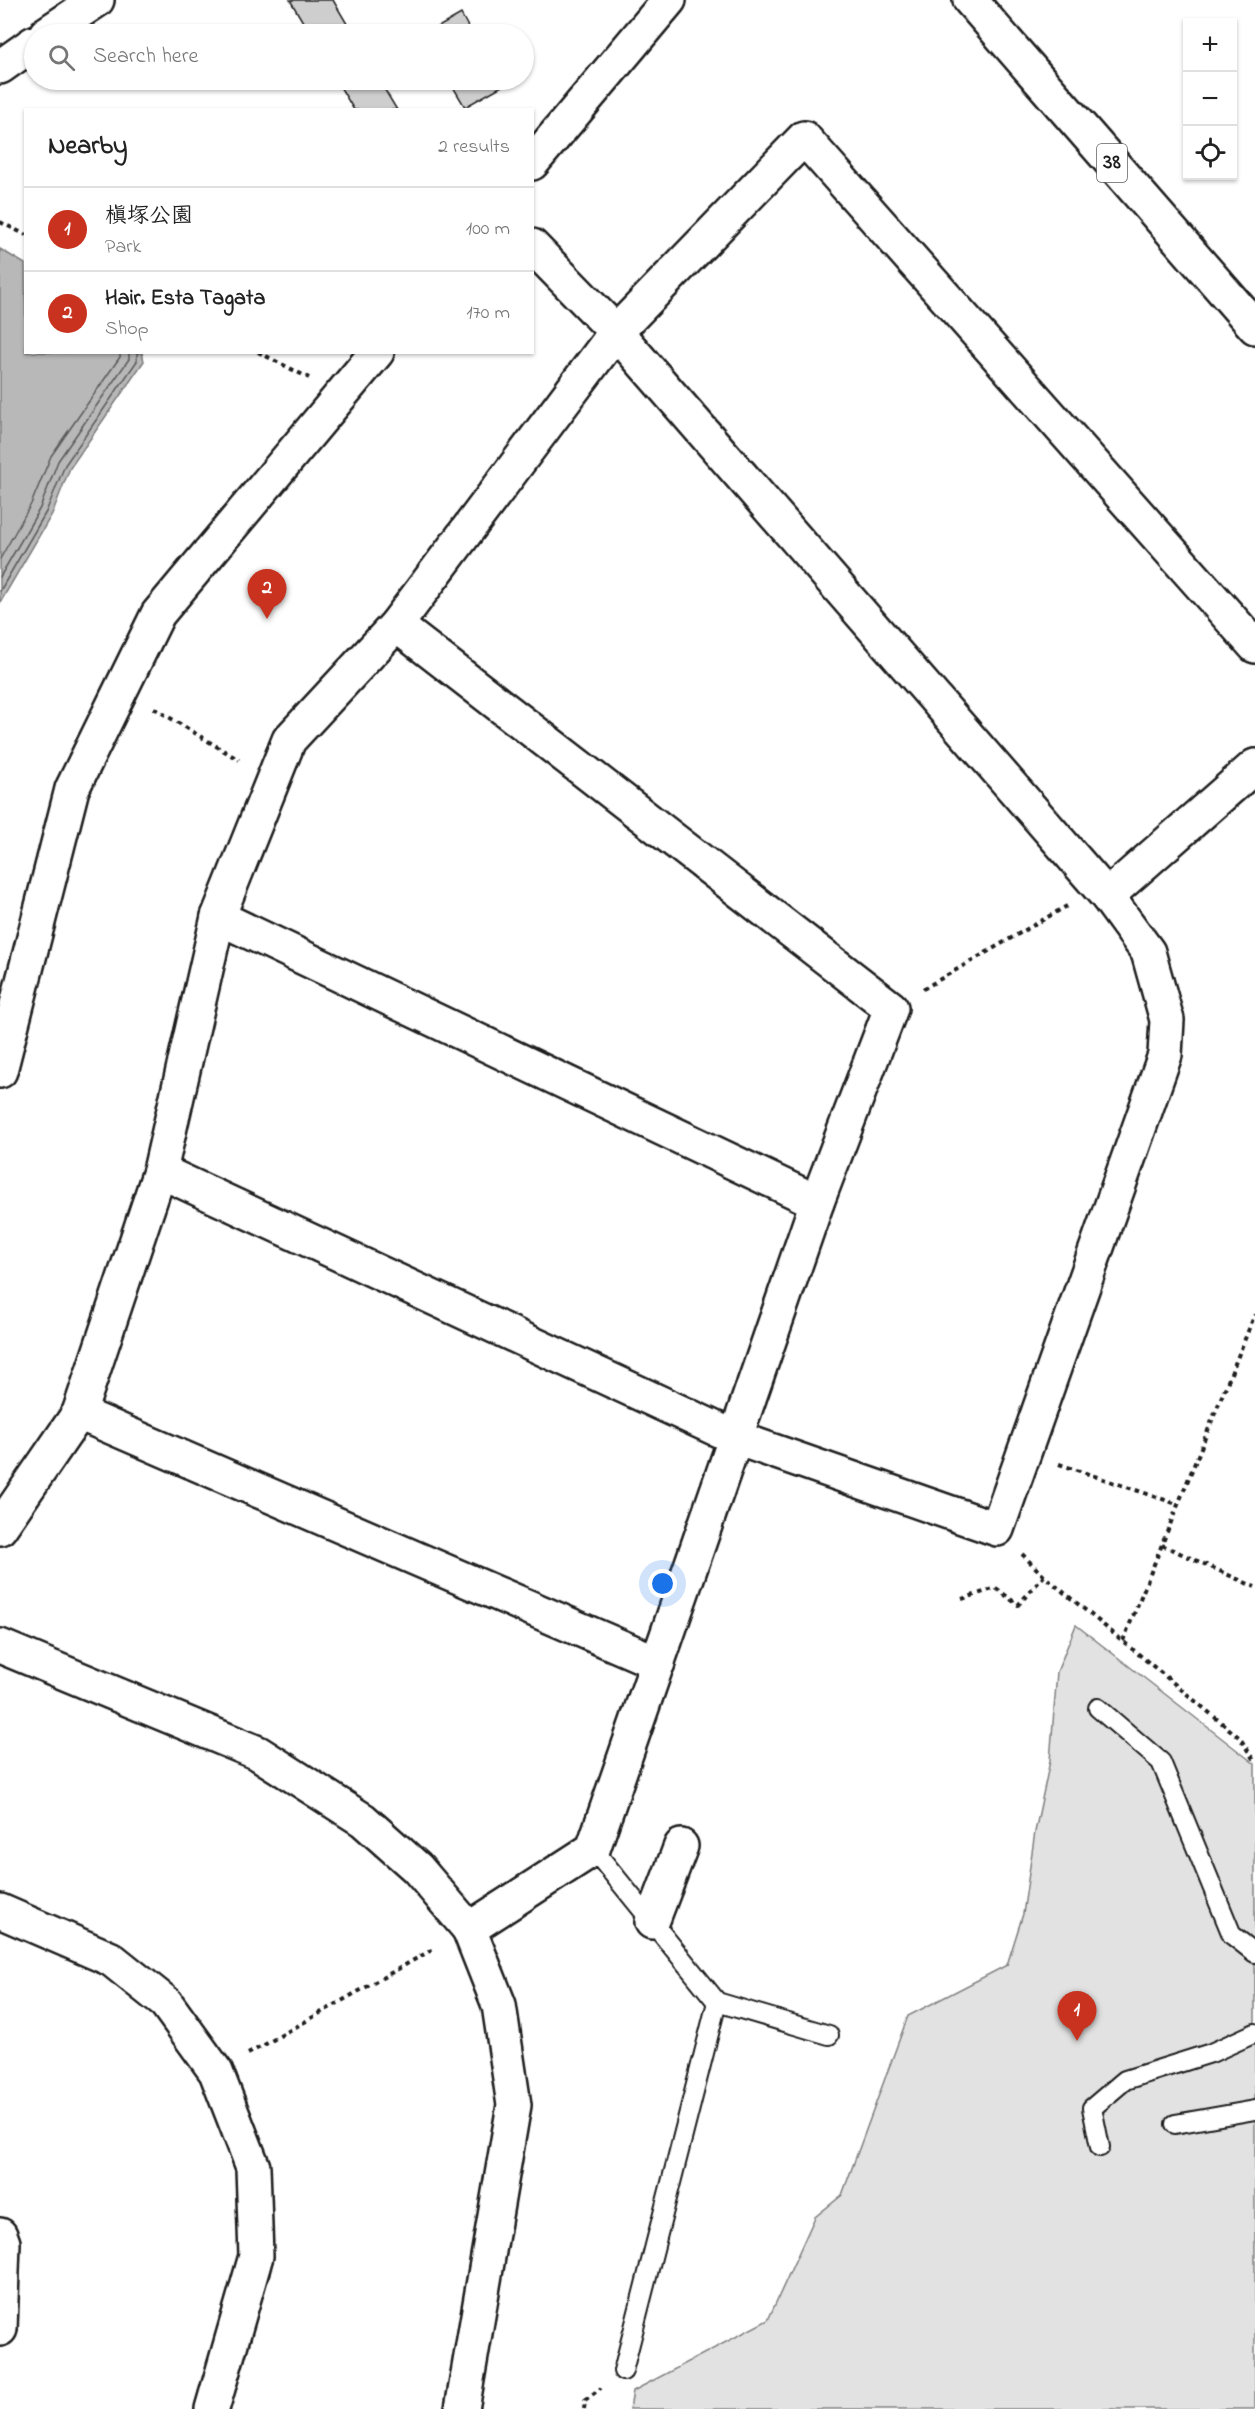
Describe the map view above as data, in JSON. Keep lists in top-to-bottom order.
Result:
{
  "streets": {
    "street": ["38"]
  },
  "page": {
    "map_buttons": ["+", "−"],
    "search": "Search here",
    "heading": ["Nearby", "2 results"],
    "list": [
      {
        "mark": "1",
        "name": "槇塚公園",
        "note": "Park",
        "value": "100 m"
      },
      {
        "mark": "2",
        "name": "Hair. Esta Tagata",
        "note": "Shop",
        "value": "170 m"
      }
    ],
    "pins": ["2", "1"]
  }
}
